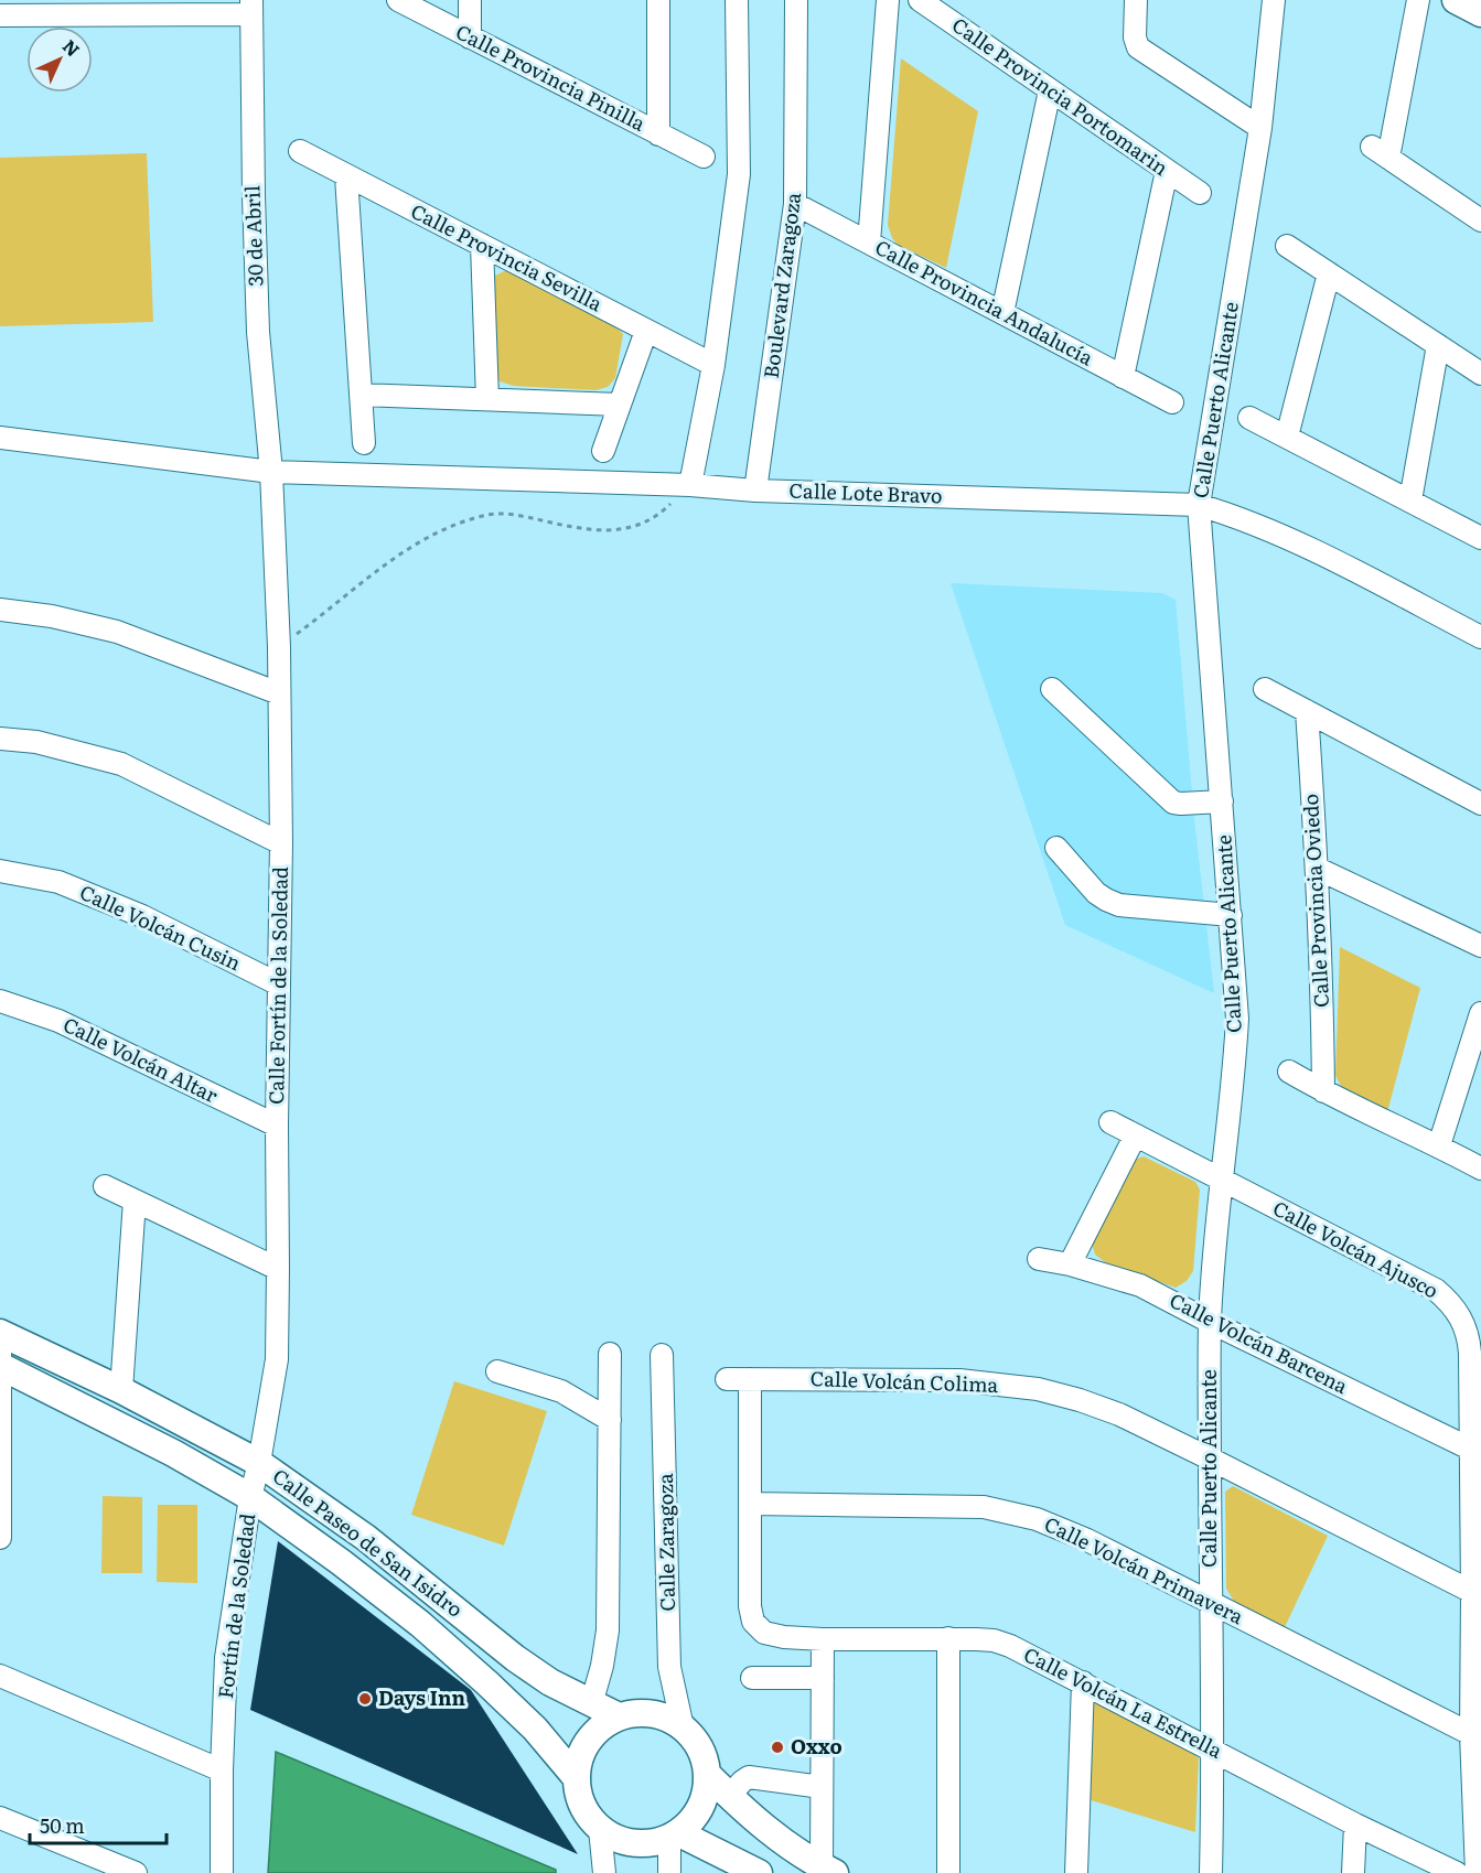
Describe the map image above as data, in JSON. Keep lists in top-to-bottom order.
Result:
{
  "streets": {
    "main road": ["Calle Paseo de San Isidro"],
    "street": [
      "Calle Provincia Pinilla",
      "Calle Provincia Portomarin",
      "30 de Abril",
      "Calle Provincia Sevilla",
      "Boulevard Zaragoza",
      "Calle Provincia Andalucía",
      "Calle Puerto Alicante",
      "Calle Lote Bravo",
      "Calle Provincia Oviedo",
      "Calle Volcán Cusin",
      "Calle Fortín de la Soledad",
      "Calle Volcán Altar",
      "Calle Volcán Ajusco",
      "Calle Volcán Barcena",
      "Calle Volcán Colima",
      "Calle Zaragoza",
      "Calle Volcán Primavera",
      "Fortín de la Soledad",
      "Calle Volcán La Estrella"
    ]
  },
  "crossings": [
    ["30 de Abril", "Calle Lote Bravo"],
    ["30 de Abril", "Calle Fortín de la Soledad"],
    ["Boulevard Zaragoza", "Calle Provincia Andalucía"],
    ["Boulevard Zaragoza", "Calle Lote Bravo"],
    ["Calle Puerto Alicante", "Calle Lote Bravo"],
    ["Calle Puerto Alicante", "Calle Volcán Ajusco"],
    ["Calle Puerto Alicante", "Calle Volcán Barcena"],
    ["Calle Puerto Alicante", "Calle Volcán Colima"],
    ["Calle Puerto Alicante", "Calle Volcán Primavera"],
    ["Calle Puerto Alicante", "Calle Volcán La Estrella"],
    ["Calle Lote Bravo", "Calle Fortín de la Soledad"],
    ["Calle Volcán Cusin", "Calle Fortín de la Soledad"],
    ["Calle Fortín de la Soledad", "Calle Volcán Altar"],
    ["Calle Fortín de la Soledad", "Calle Paseo de San Isidro"],
    ["Calle Fortín de la Soledad", "Fortín de la Soledad"],
    ["Calle Volcán Ajusco", "Calle Volcán Barcena"],
    ["Calle Volcán Ajusco", "Calle Volcán Colima"],
    ["Calle Volcán Ajusco", "Calle Volcán Primavera"],
    ["Calle Zaragoza", "Calle Paseo de San Isidro"],
    ["Calle Paseo de San Isidro", "Fortín de la Soledad"],
    ["Calle Volcán Primavera", "Calle Volcán La Estrella"]
  ],
  "places": ["Days Inn", "Oxxo"],
  "scale_bar": "50 m",
  "north": "top right"
}
